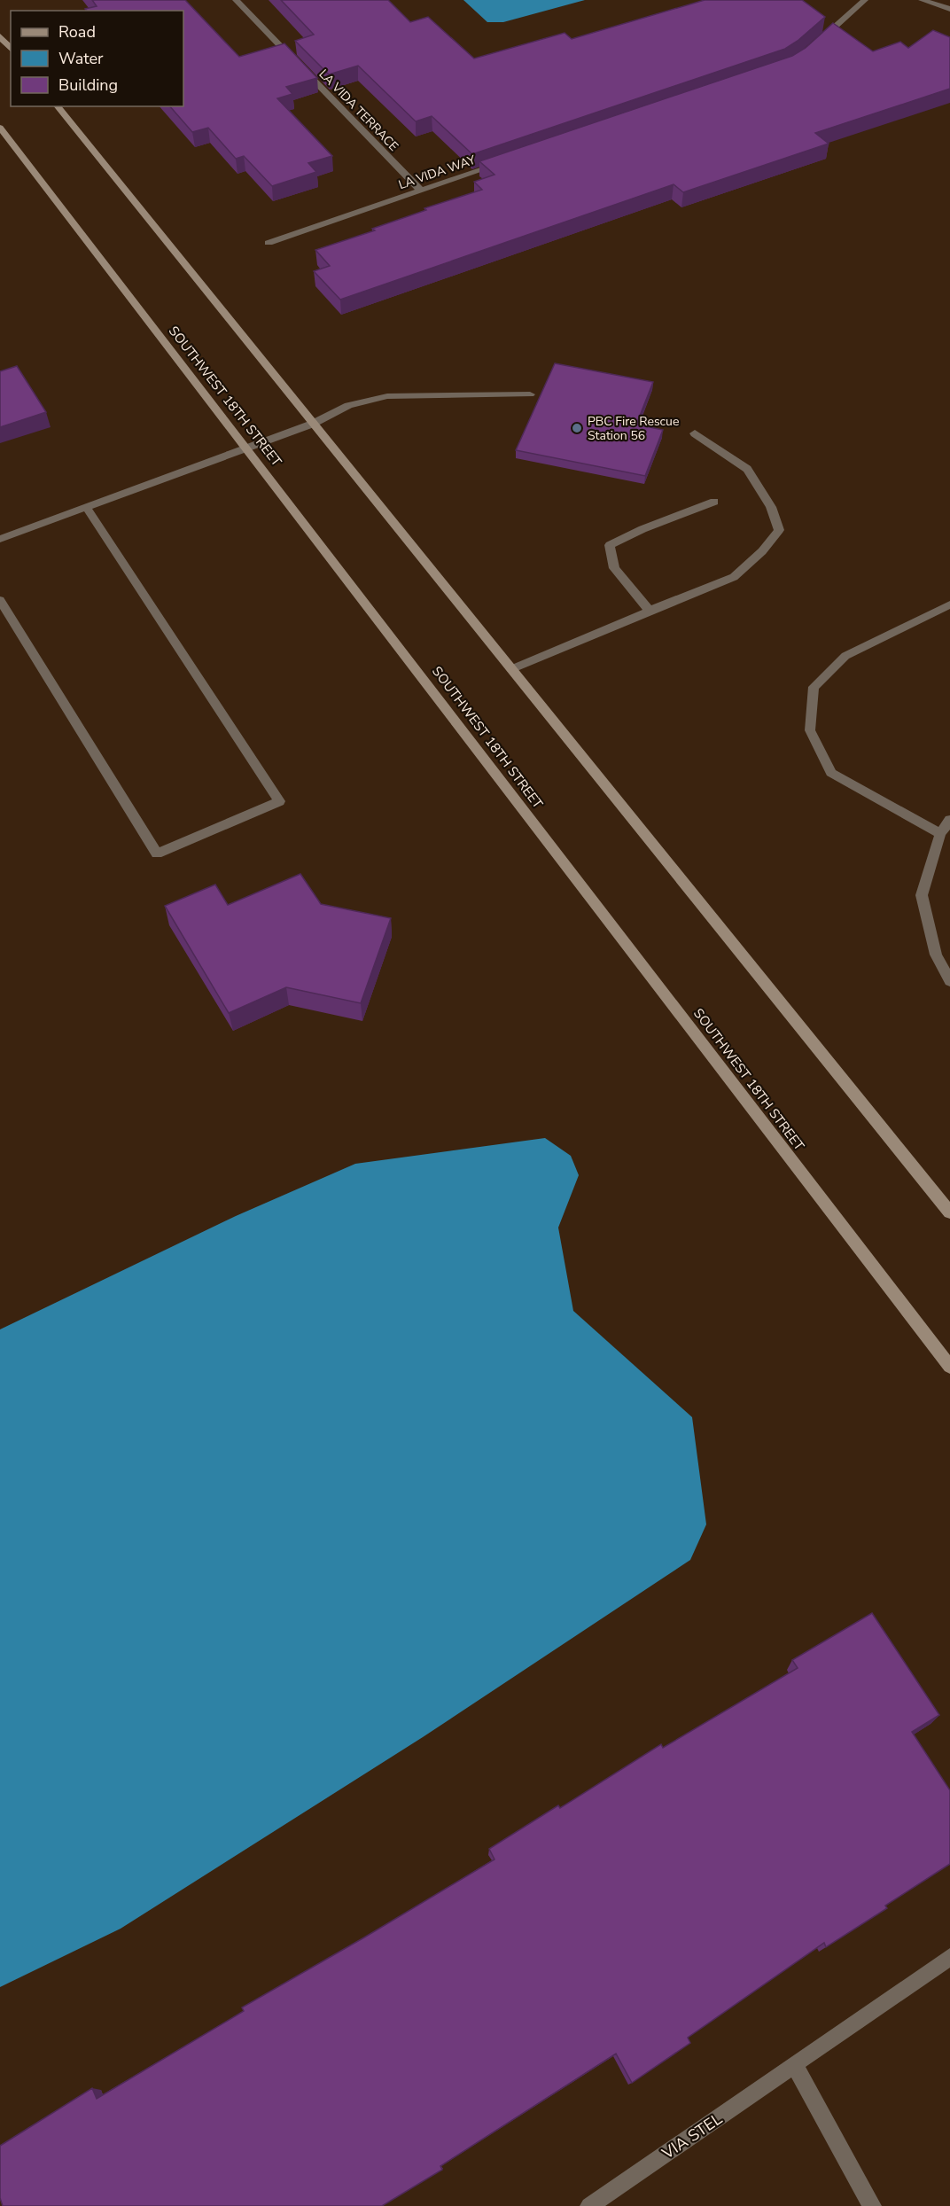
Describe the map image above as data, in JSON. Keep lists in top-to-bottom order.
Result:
{
  "streets": {
    "main road": ["SOUTHWEST 18TH STREET"],
    "street": ["LA VIDA TERRACE", "LA VIDA WAY", "VIA STEL"]
  },
  "crossings": [
    ["LA VIDA TERRACE", "LA VIDA WAY"]
  ],
  "places": ["PBC Fire Rescue Station 56"],
  "legend": ["Road", "Water", "Building"]
}
